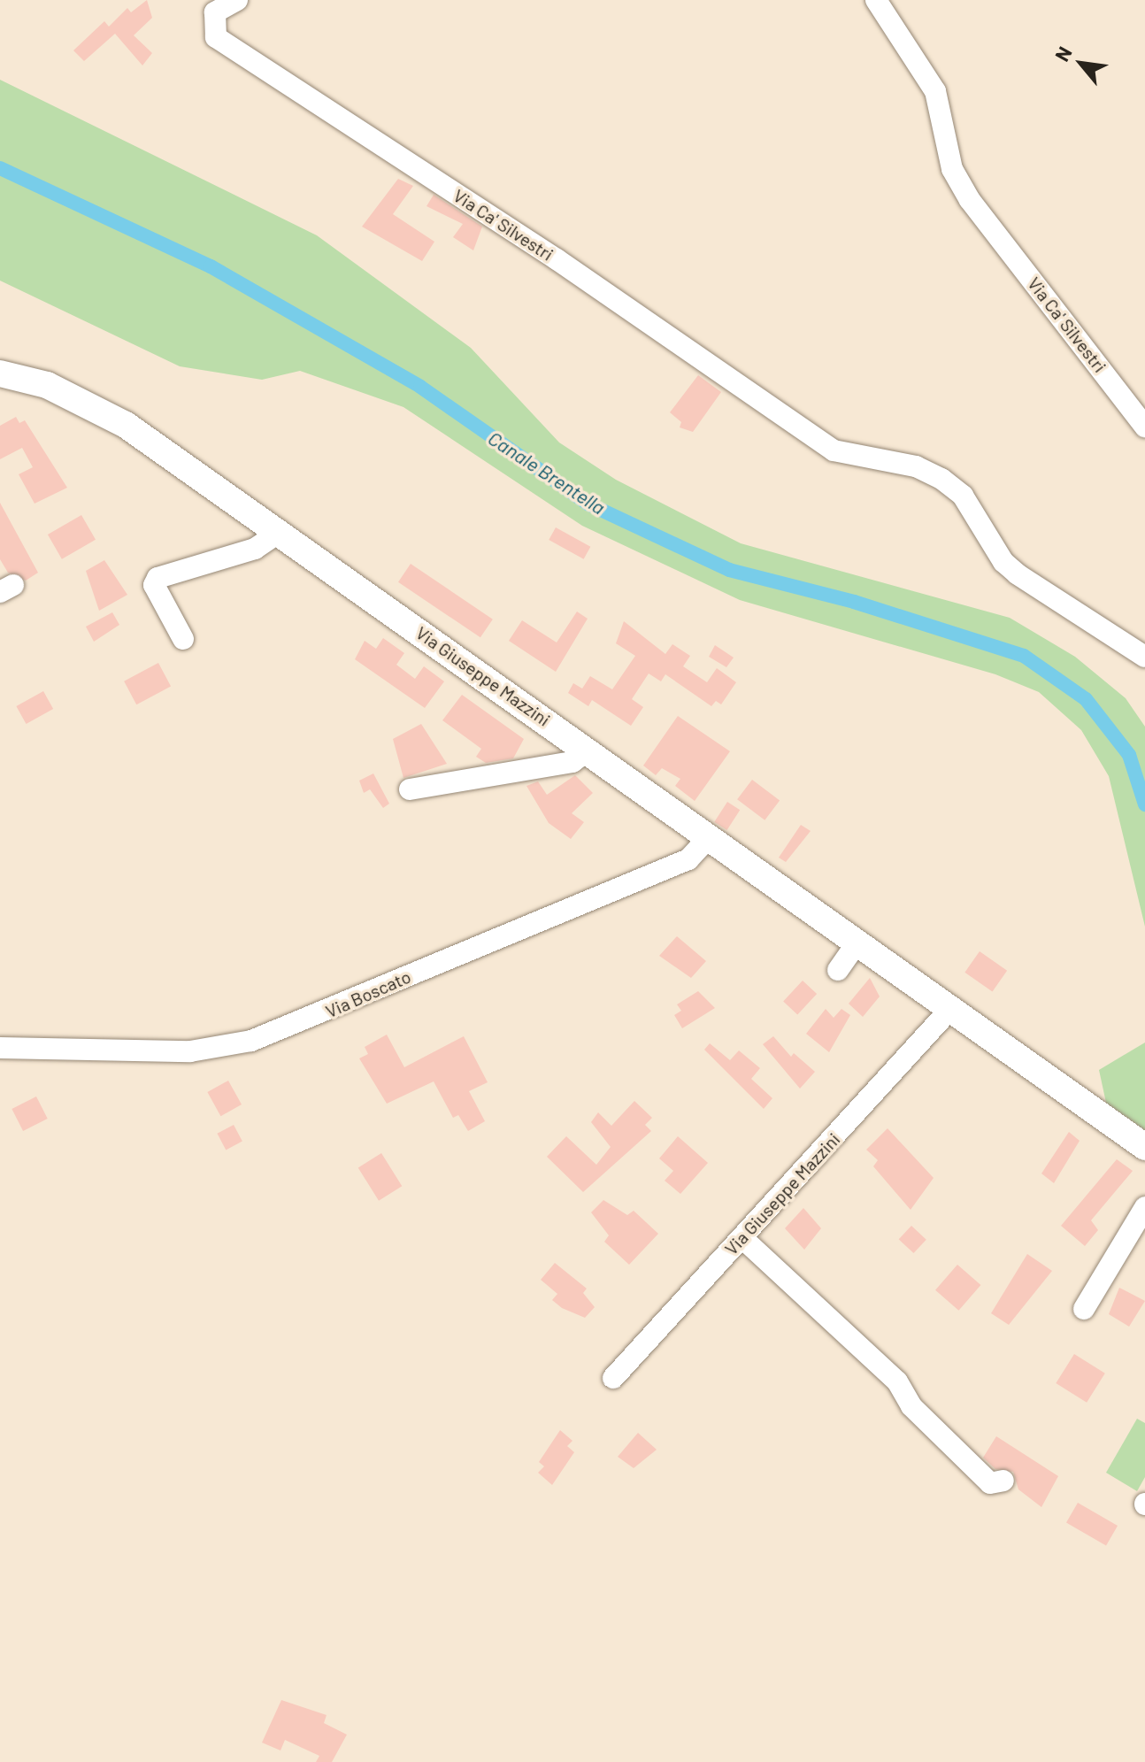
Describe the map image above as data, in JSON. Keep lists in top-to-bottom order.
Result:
{
  "streets": {
    "main road": ["Via Giuseppe Mazzini"],
    "street": ["Via Ca' Silvestri", "Via Boscato"]
  },
  "crossings": [
    ["Via Giuseppe Mazzini", "Via Boscato"]
  ],
  "water": ["Canale Brentella"],
  "north": "top left"
}
